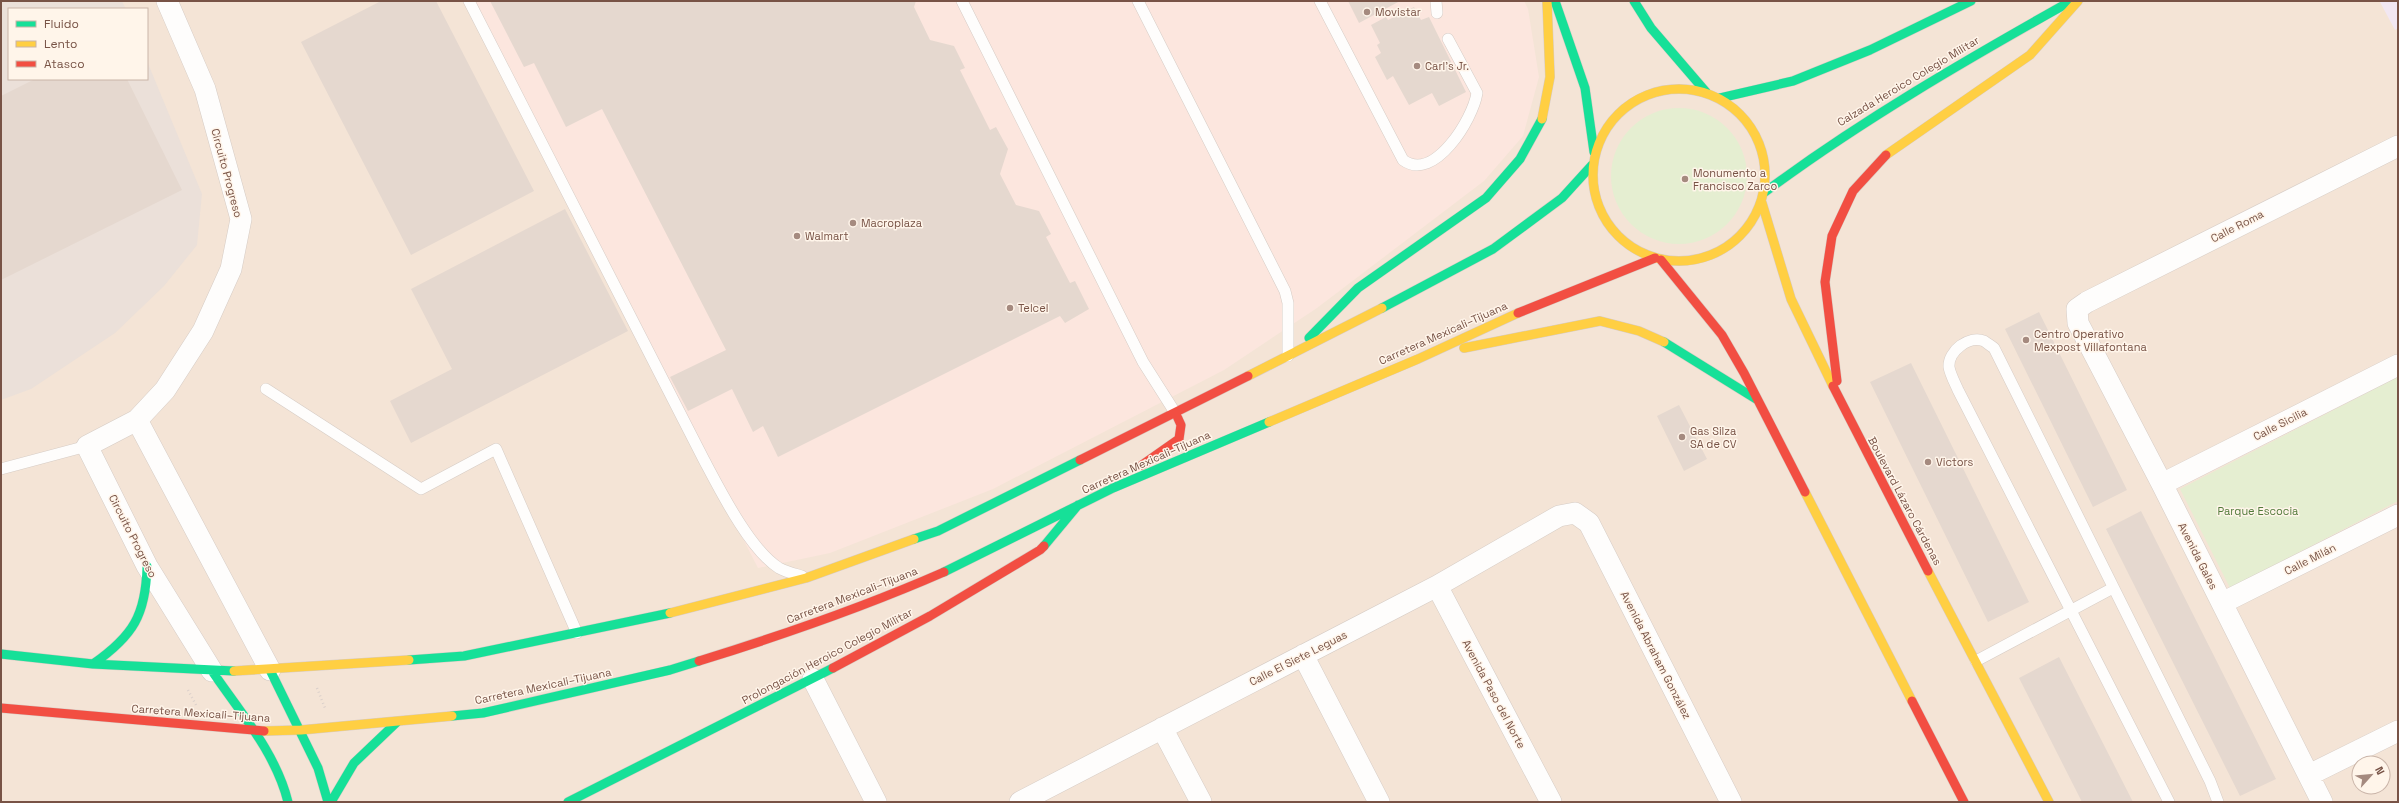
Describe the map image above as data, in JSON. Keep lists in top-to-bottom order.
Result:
{
  "streets": {
    "main road": [
      "Calzada Heroico Colegio Militar",
      "Carretera Mexicali–Tijuana",
      "Boulevard Lázaro Cárdenas",
      "Prolongación Heroico Colegio Militar"
    ],
    "street": [
      "Circuito Progreso",
      "Calle Roma",
      "Calle Sicilia",
      "Avenida Gales",
      "Calle Milán",
      "Avenida Abraham González",
      "Calle El Siete Leguas",
      "Avenida Paso del Norte"
    ]
  },
  "crossings": [
    ["Calle Roma", "Avenida Gales"],
    ["Carretera Mexicali–Tijuana", "Prolongación Heroico Colegio Militar"],
    ["Calle Sicilia", "Avenida Gales"],
    ["Avenida Gales", "Calle Milán"],
    ["Avenida Abraham González", "Calle El Siete Leguas"],
    ["Calle El Siete Leguas", "Avenida Paso del Norte"]
  ],
  "parks": ["Parque Escocia"],
  "places": [
    "Movistar",
    "Carl's Jr.",
    "Monumento a Francisco Zarco",
    "Macroplaza",
    "Walmart",
    "Telcel",
    "Centro Operativo Mexpost Villafontana",
    "Gas Silza SA de CV",
    "Victors"
  ],
  "legend": ["Fluido", "Lento", "Atasco"],
  "north": "top right"
}
